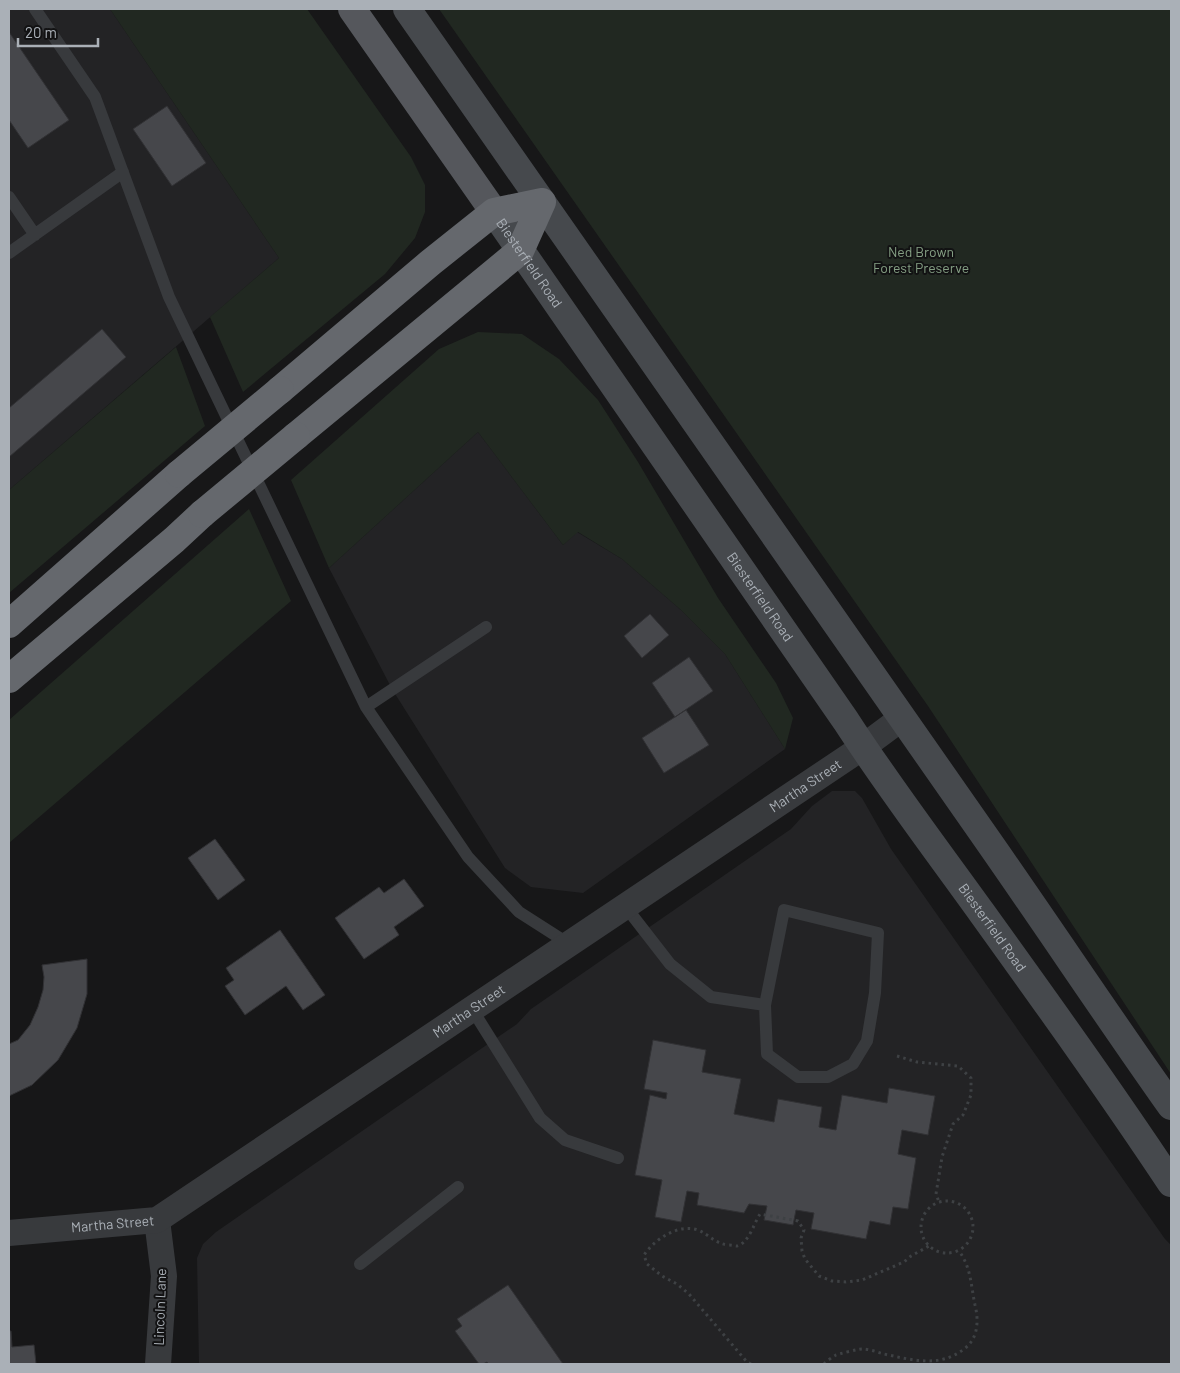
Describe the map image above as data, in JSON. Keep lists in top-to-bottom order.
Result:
{
  "streets": {
    "main road": ["Biesterfield Road"],
    "street": ["Martha Street", "Lincoln Lane"]
  },
  "crossings": [
    ["Biesterfield Road", "Martha Street"],
    ["Martha Street", "Lincoln Lane"]
  ],
  "parks": ["Ned Brown Forest Preserve"],
  "scale_bar": "20 m"
}
